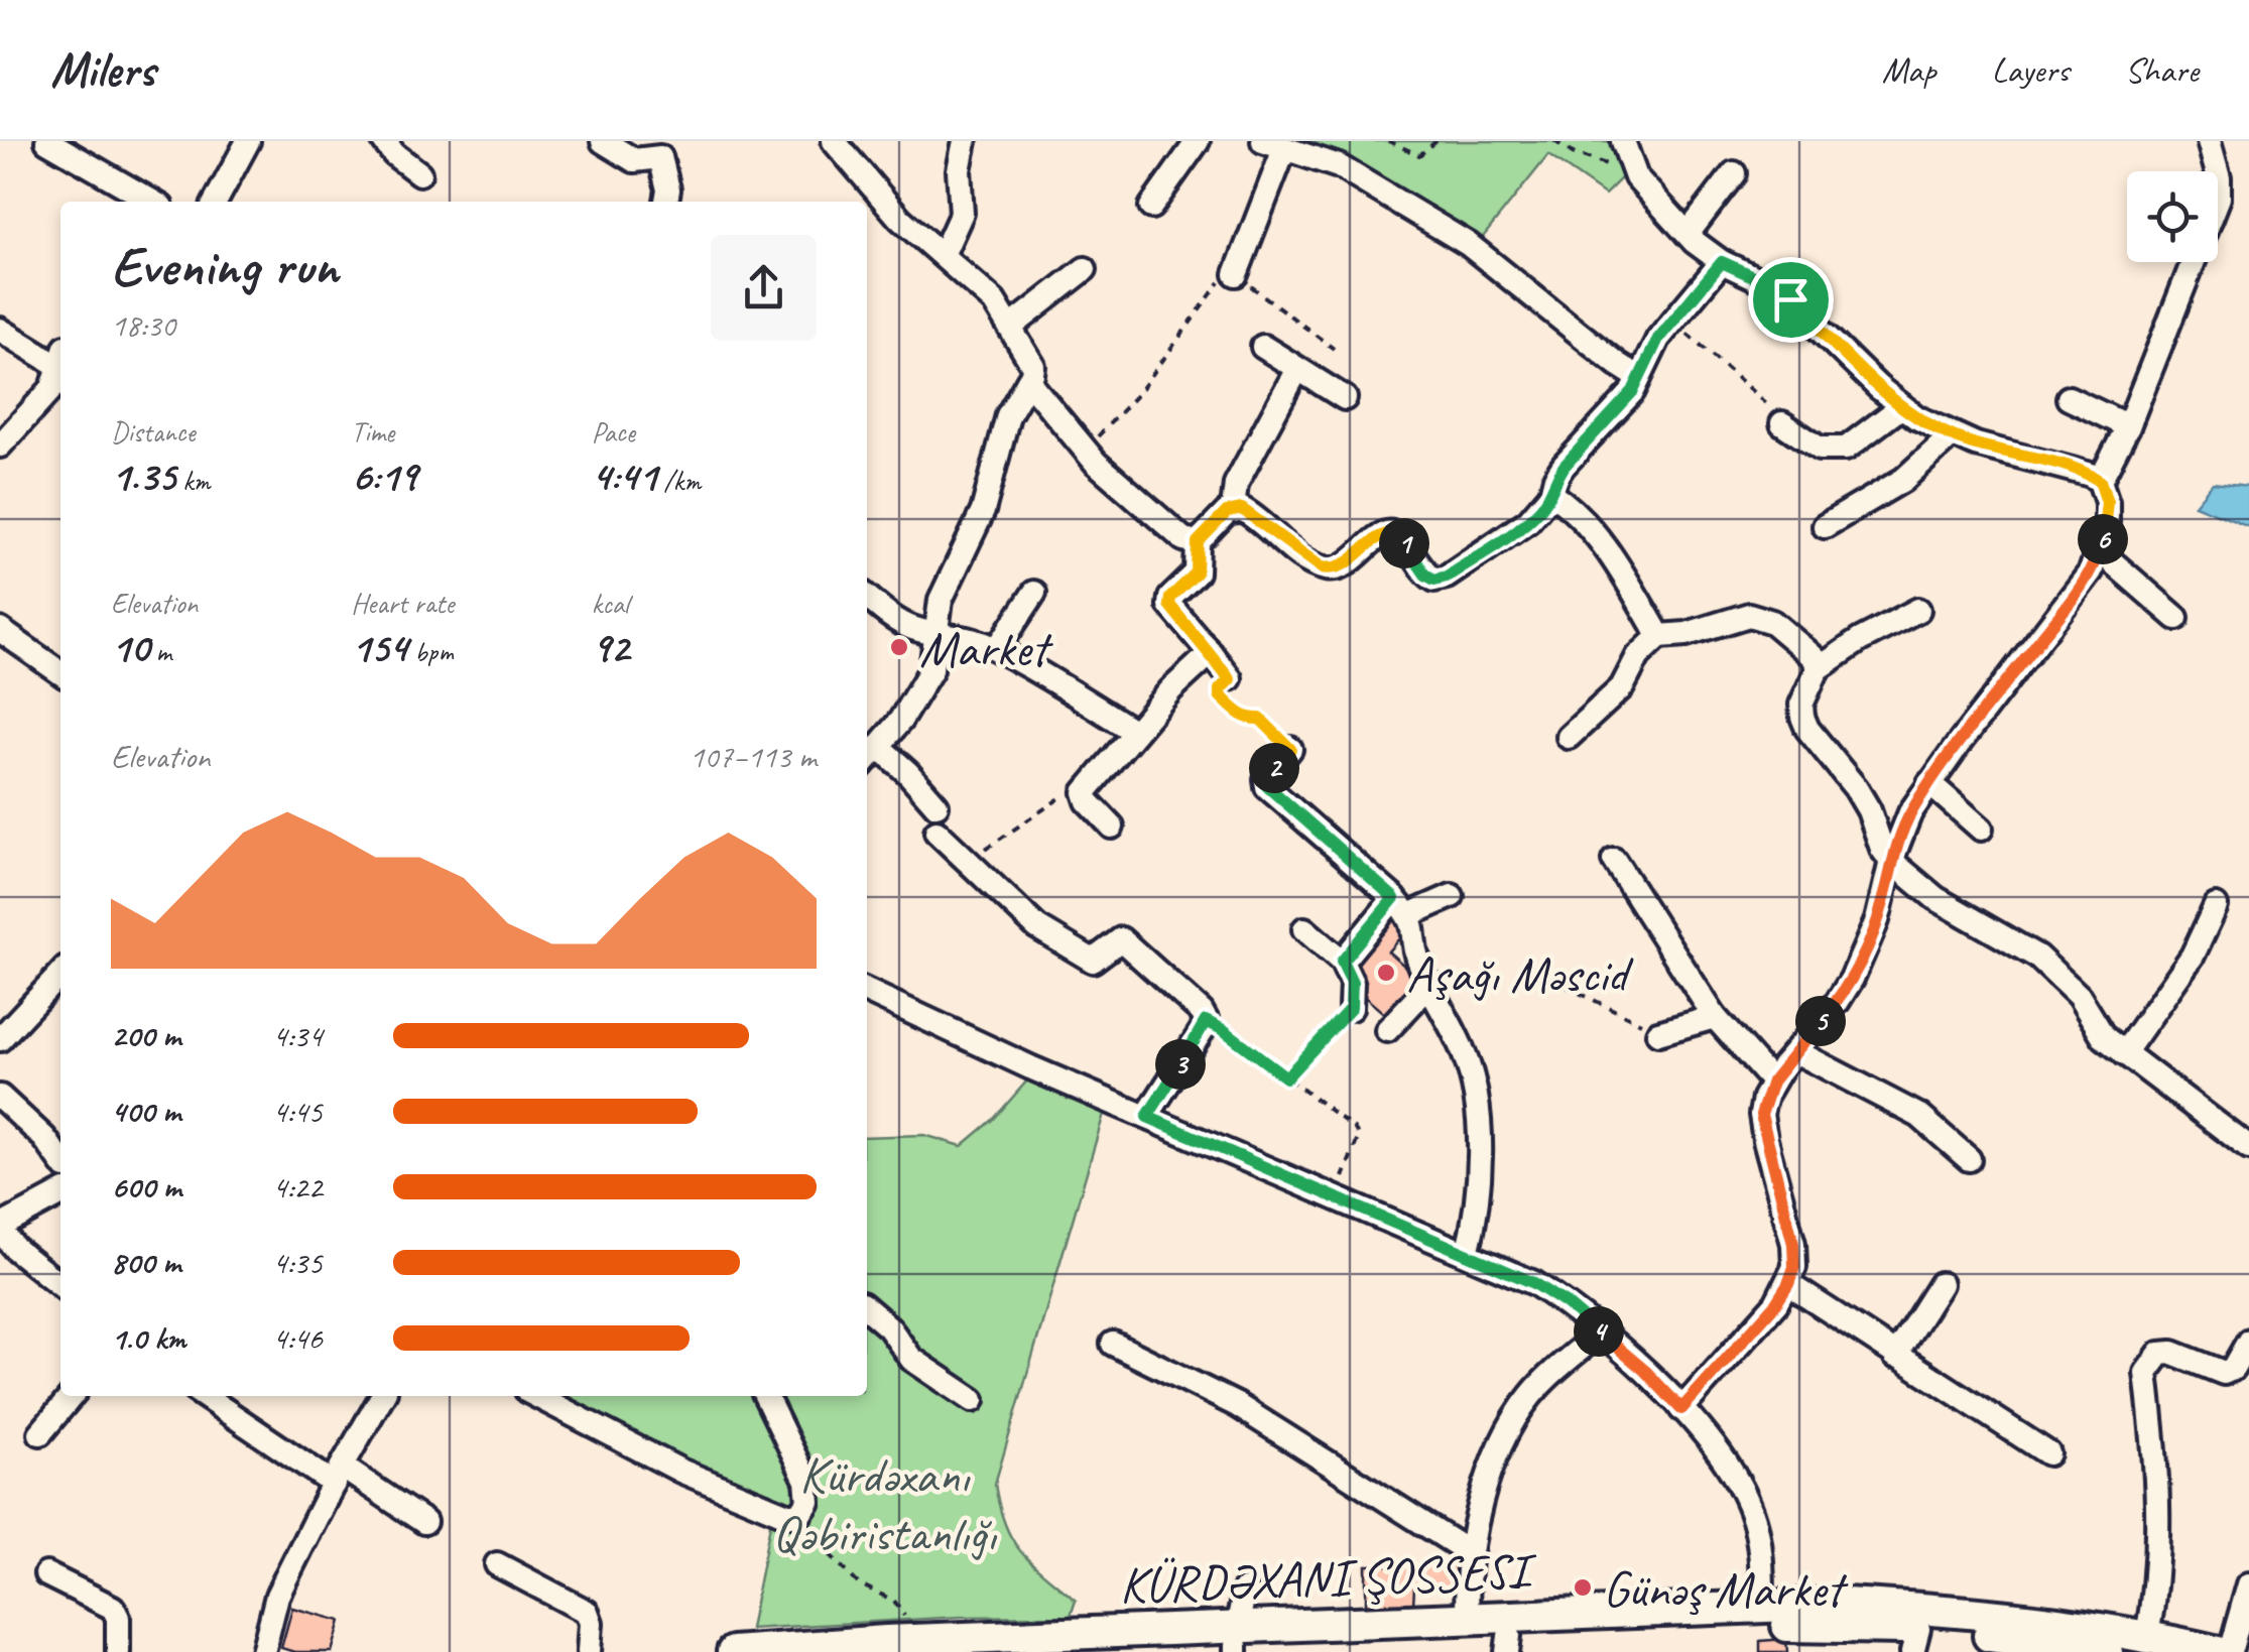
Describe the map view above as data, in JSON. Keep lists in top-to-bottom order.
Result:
{
  "parks": ["Kürdəxanı Qəbiristanlığı"],
  "places": ["Market", "Aşağı Məscid", "Günəş Market"],
  "page": {
    "header": "Milers",
    "nav": ["Map", "Layers", "Share"],
    "heading": ["Evening run", "18:30"],
    "stats": [
      ["Distance", "1.35 km"],
      ["Time", "6:19"],
      ["Pace", "4:41 /km"],
      ["Elevation", "10 m"],
      ["Heart rate", "154 bpm"],
      ["kcal", "92"]
    ],
    "pins": [
      "6",
      "1",
      "2",
      "5",
      "3",
      "4"
    ],
    "chart": ["Elevation", "107–113 m"],
    "list": [
      {
        "name": "200 m",
        "note": "4:34"
      },
      {
        "name": "400 m",
        "note": "4:45"
      },
      {
        "name": "600 m",
        "note": "4:22"
      },
      {
        "name": "800 m",
        "note": "4:35"
      },
      {
        "name": "1.0 km",
        "note": "4:46"
      }
    ]
  }
}
